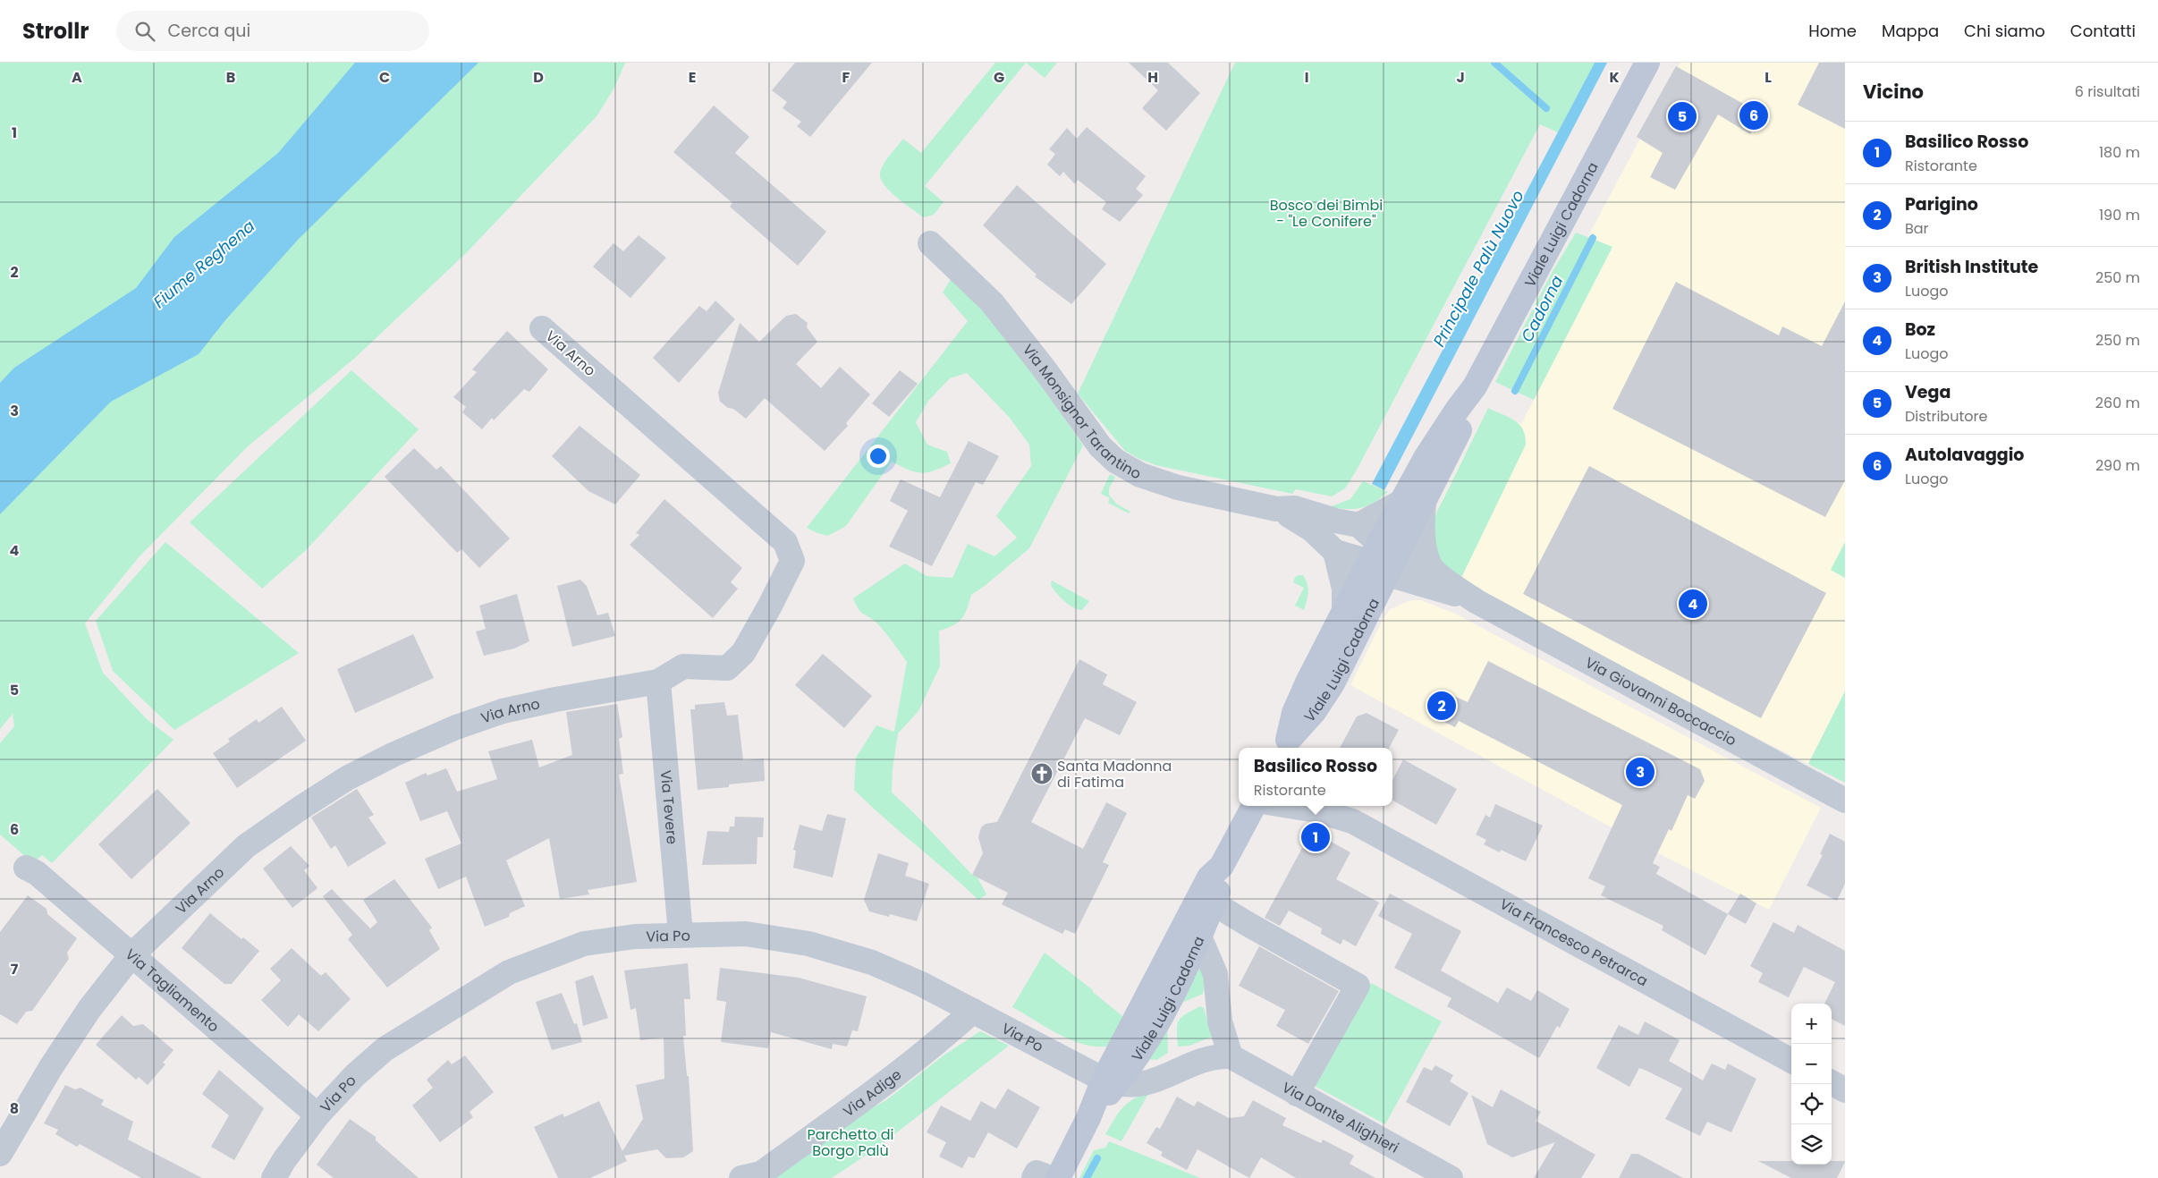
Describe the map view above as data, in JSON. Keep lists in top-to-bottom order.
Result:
{
  "streets": {
    "main road": ["Viale Luigi Cadorna"],
    "street": [
      "Via Arno",
      "Via Monsignor Tarantino",
      "Via Giovanni Boccaccio",
      "Via Tevere",
      "Via Po",
      "Via Francesco Petrarca",
      "Via Tagliamento",
      "Via Adige",
      "Via Dante Alighieri"
    ]
  },
  "crossings": [
    ["Viale Luigi Cadorna", "Via Monsignor Tarantino"],
    ["Viale Luigi Cadorna", "Via Giovanni Boccaccio"],
    ["Viale Luigi Cadorna", "Via Po"],
    ["Via Arno", "Via Tevere"],
    ["Via Arno", "Via Tagliamento"],
    ["Via Monsignor Tarantino", "Via Giovanni Boccaccio"],
    ["Via Tevere", "Via Po"],
    ["Via Po", "Via Tagliamento"],
    ["Via Po", "Via Adige"]
  ],
  "water": ["Fiume Reghena", "Principale Palù Nuovo", "Cadorna"],
  "parks": ["Bosco dei Bimbi - \"Le Conifere\"", "Parchetto di Borgo Palù"],
  "places": {
    "church": ["Santa Madonna di Fatima"]
  },
  "page": {
    "header": "Strollr",
    "search": "Cerca qui",
    "nav": [
      "Home",
      "Mappa",
      "Chi siamo",
      "Contatti"
    ],
    "heading": ["Vicino", "6 risultati"],
    "pins": [
      "6",
      "5",
      "4",
      "2",
      "3",
      "1"
    ],
    "list": [
      {
        "mark": "1",
        "name": "Basilico Rosso",
        "note": "Ristorante",
        "value": "180 m"
      },
      {
        "mark": "2",
        "name": "Parigino",
        "note": "Bar",
        "value": "190 m"
      },
      {
        "mark": "3",
        "name": "British Institute",
        "note": "Luogo",
        "value": "250 m"
      },
      {
        "mark": "4",
        "name": "Boz",
        "note": "Luogo",
        "value": "250 m"
      },
      {
        "mark": "5",
        "name": "Vega",
        "note": "Distributore",
        "value": "260 m"
      },
      {
        "mark": "6",
        "name": "Autolavaggio",
        "note": "Luogo",
        "value": "290 m"
      }
    ],
    "popup": ["Basilico Rosso", "Ristorante"],
    "map_buttons": ["+", "−"]
  },
  "grid": {
    "columns": [
      "A",
      "B",
      "C",
      "D",
      "E",
      "F",
      "G",
      "H",
      "I",
      "J",
      "K",
      "L"
    ],
    "rows": [
      "1",
      "2",
      "3",
      "4",
      "5",
      "6",
      "7",
      "8"
    ]
  }
}
